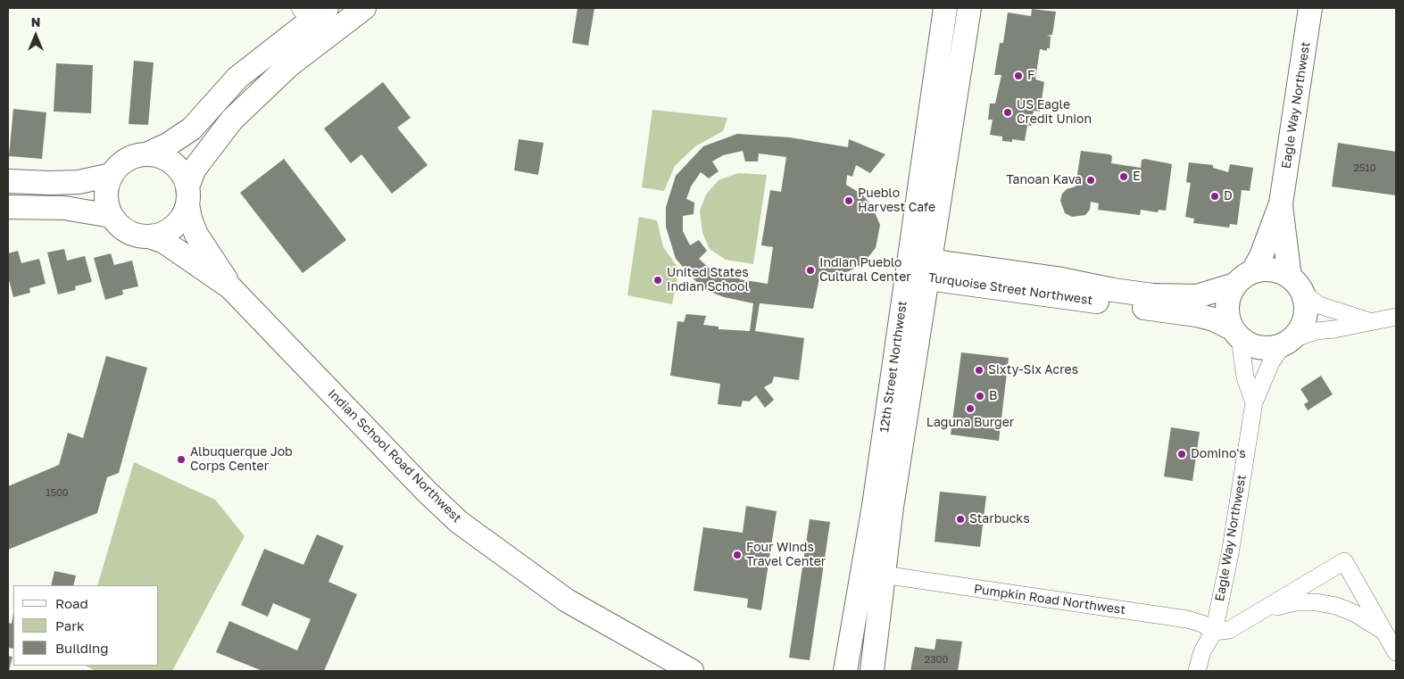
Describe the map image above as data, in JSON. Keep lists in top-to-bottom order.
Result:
{
  "streets": {
    "main road": [
      "Eagle Way Northwest",
      "Turquoise Street Northwest",
      "12th Street Northwest",
      "Indian School Road Northwest"
    ],
    "street": ["Pumpkin Road Northwest"]
  },
  "crossings": [
    ["Eagle Way Northwest", "Turquoise Street Northwest"],
    ["Eagle Way Northwest", "Pumpkin Road Northwest"],
    ["Turquoise Street Northwest", "12th Street Northwest"],
    ["12th Street Northwest", "Pumpkin Road Northwest"]
  ],
  "places": [
    "F",
    "US Eagle Credit Union",
    "E",
    "Tanoan Kava",
    "D",
    "Pueblo Harvest Cafe",
    "Indian Pueblo Cultural Center",
    "United States Indian School",
    "Sixty-Six Acres",
    "B",
    "Laguna Burger",
    "Domino's",
    "Albuquerque Job Corps Center",
    "Starbucks",
    "Four Winds Travel Center"
  ],
  "house_numbers": ["2510", "1500", "2300"],
  "legend": ["Road", "Park", "Building"],
  "north": "top"
}
